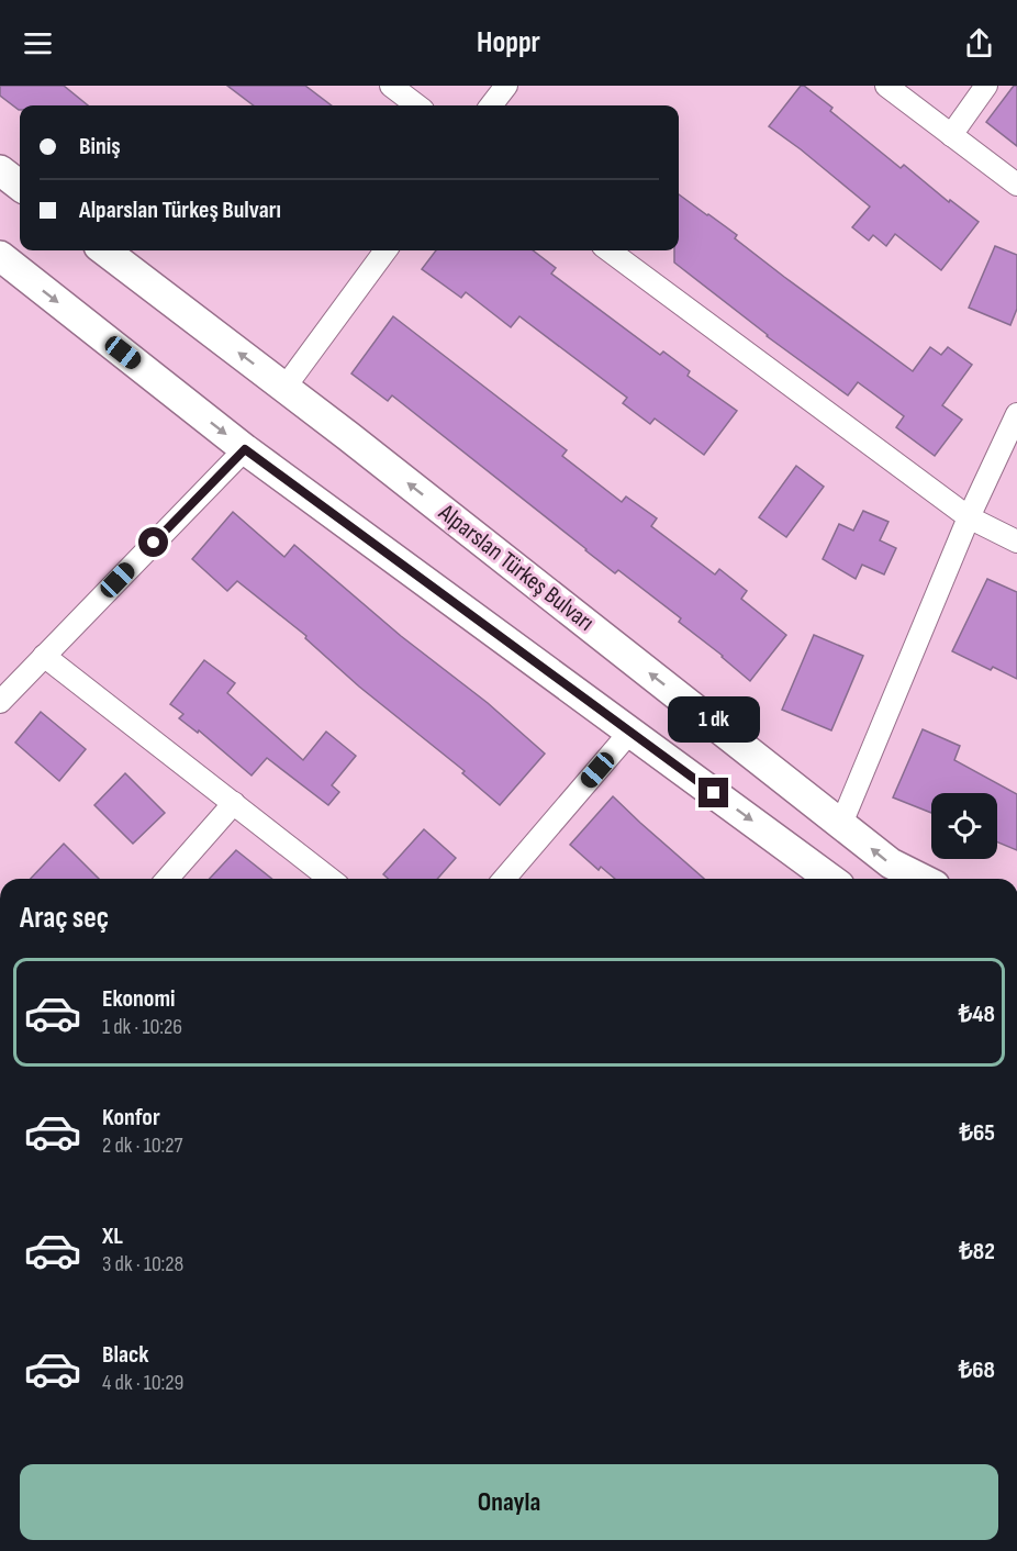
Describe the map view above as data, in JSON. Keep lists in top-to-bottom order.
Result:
{
  "streets": {
    "main road": ["Alparslan Türkeş Bulvarı"]
  },
  "page": {
    "header": "Hoppr",
    "banner": ["Biniş", "Alparslan Türkeş Bulvarı"],
    "bubble": "1 dk",
    "heading": "Araç seç",
    "list": [
      {
        "name": "Ekonomi",
        "note": "1 dk · 10:26",
        "value": "₺48"
      },
      {
        "name": "Konfor",
        "note": "2 dk · 10:27",
        "value": "₺65"
      },
      {
        "name": "XL",
        "note": "3 dk · 10:28",
        "value": "₺82"
      },
      {
        "name": "Black",
        "note": "4 dk · 10:29",
        "value": "₺68"
      }
    ],
    "buttons": "Onayla"
  }
}
